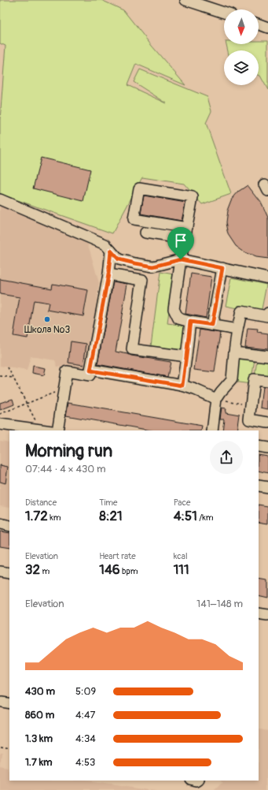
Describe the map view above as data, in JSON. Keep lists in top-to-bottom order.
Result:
{
  "places": ["Школа №3"],
  "north": "bottom",
  "page": {
    "heading": ["Morning run", "07:44 · 4 × 430 m"],
    "stats": [
      ["Distance", "1.72 km"],
      ["Time", "8:21"],
      ["Pace", "4:51 /km"],
      ["Elevation", "32 m"],
      ["Heart rate", "146 bpm"],
      ["kcal", "111"]
    ],
    "chart": ["Elevation", "141–148 m"],
    "list": [
      {
        "name": "430 m",
        "note": "5:09"
      },
      {
        "name": "860 m",
        "note": "4:47"
      },
      {
        "name": "1.3 km",
        "note": "4:34"
      },
      {
        "name": "1.7 km",
        "note": "4:53"
      }
    ]
  }
}
